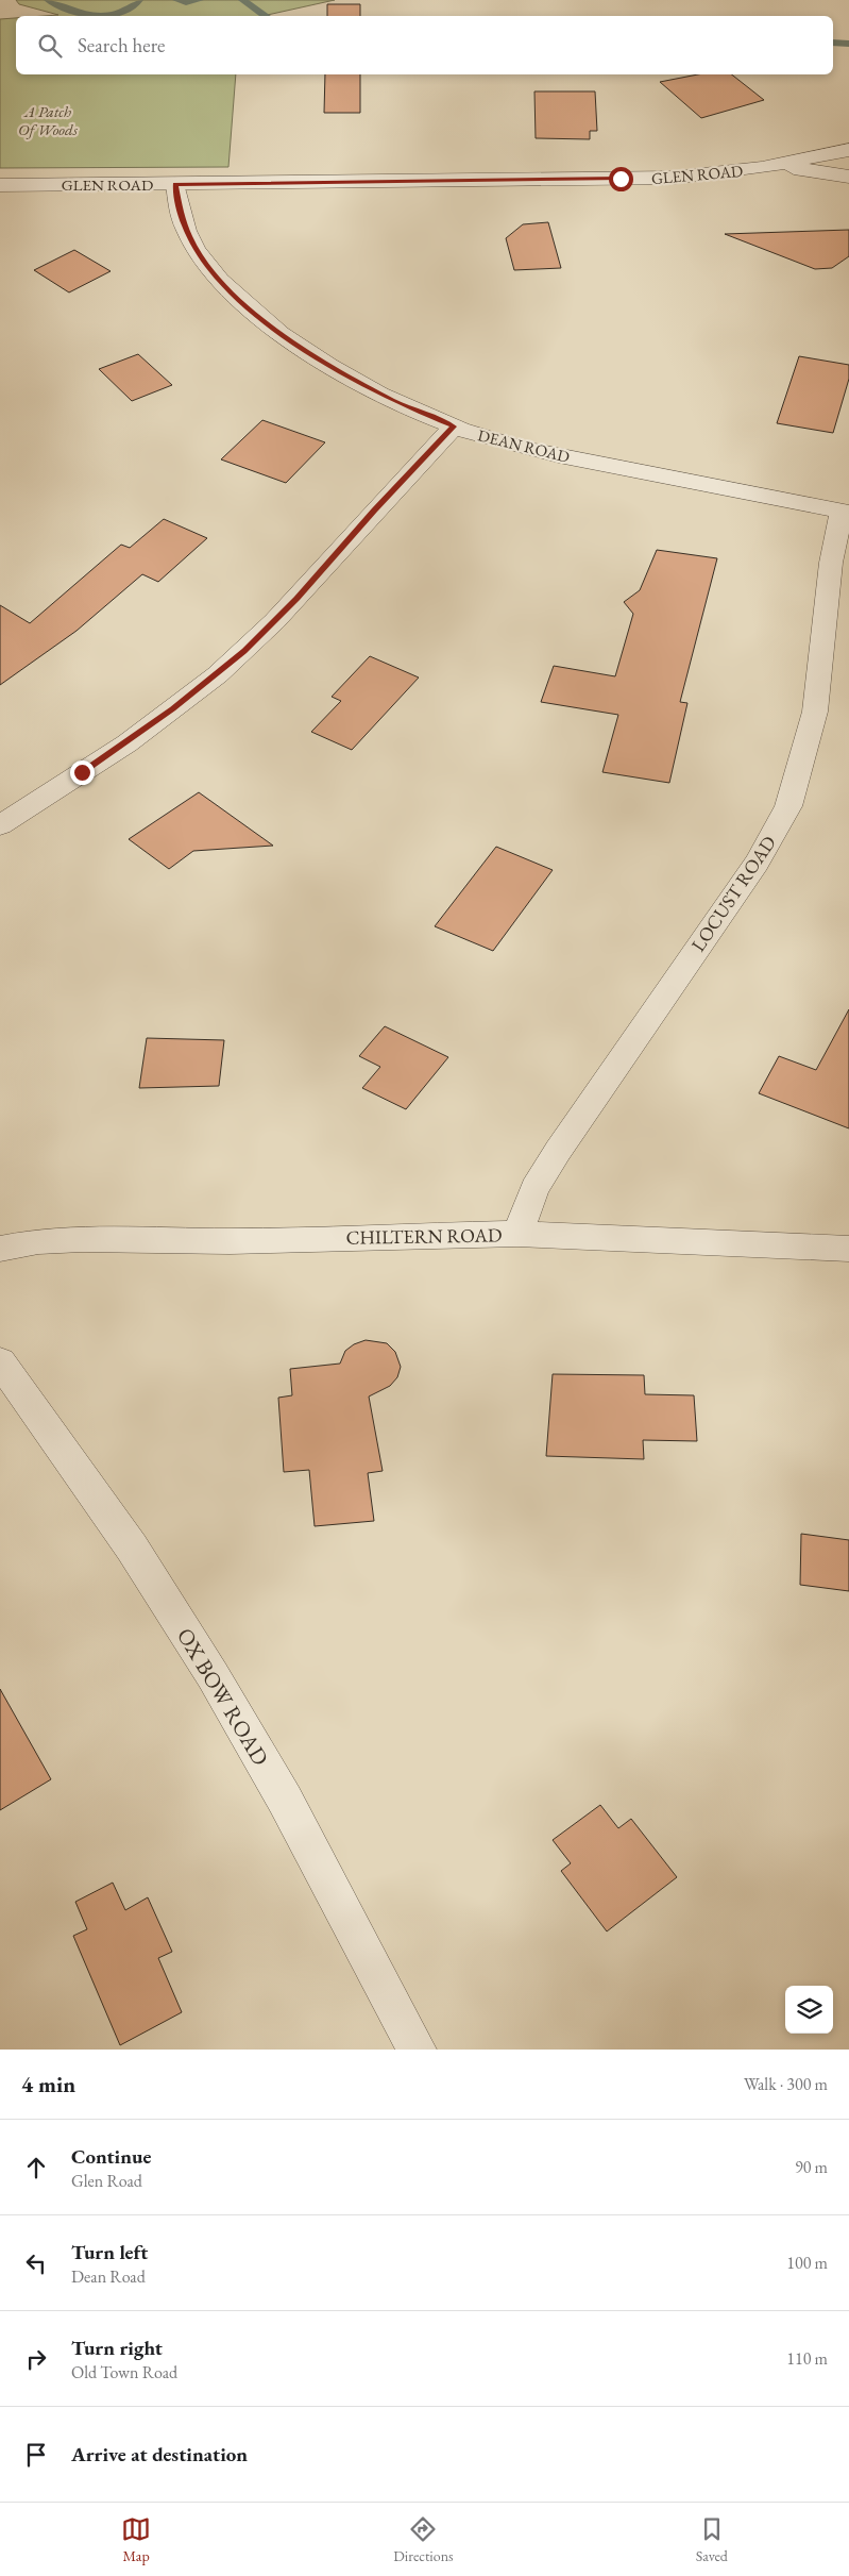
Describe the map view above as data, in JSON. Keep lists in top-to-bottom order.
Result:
{
  "streets": {
    "street": [
      "GLEN ROAD",
      "DEAN ROAD",
      "LOCUST ROAD",
      "CHILTERN ROAD",
      "OX BOW ROAD"
    ]
  },
  "crossings": [
    ["GLEN ROAD", "DEAN ROAD"],
    ["DEAN ROAD", "LOCUST ROAD"],
    ["LOCUST ROAD", "CHILTERN ROAD"]
  ],
  "parks": ["A Patch Of Woods"],
  "page": {
    "search": "Search here",
    "heading": ["4 min", "Walk · 300 m"],
    "list": [
      ["Continue", "Glen Road", "90 m"],
      ["Turn left", "Dean Road", "100 m"],
      ["Turn right", "Old Town Road", "110 m"],
      "Arrive at destination"
    ],
    "nav": ["Map", "Directions", "Saved"]
  }
}
